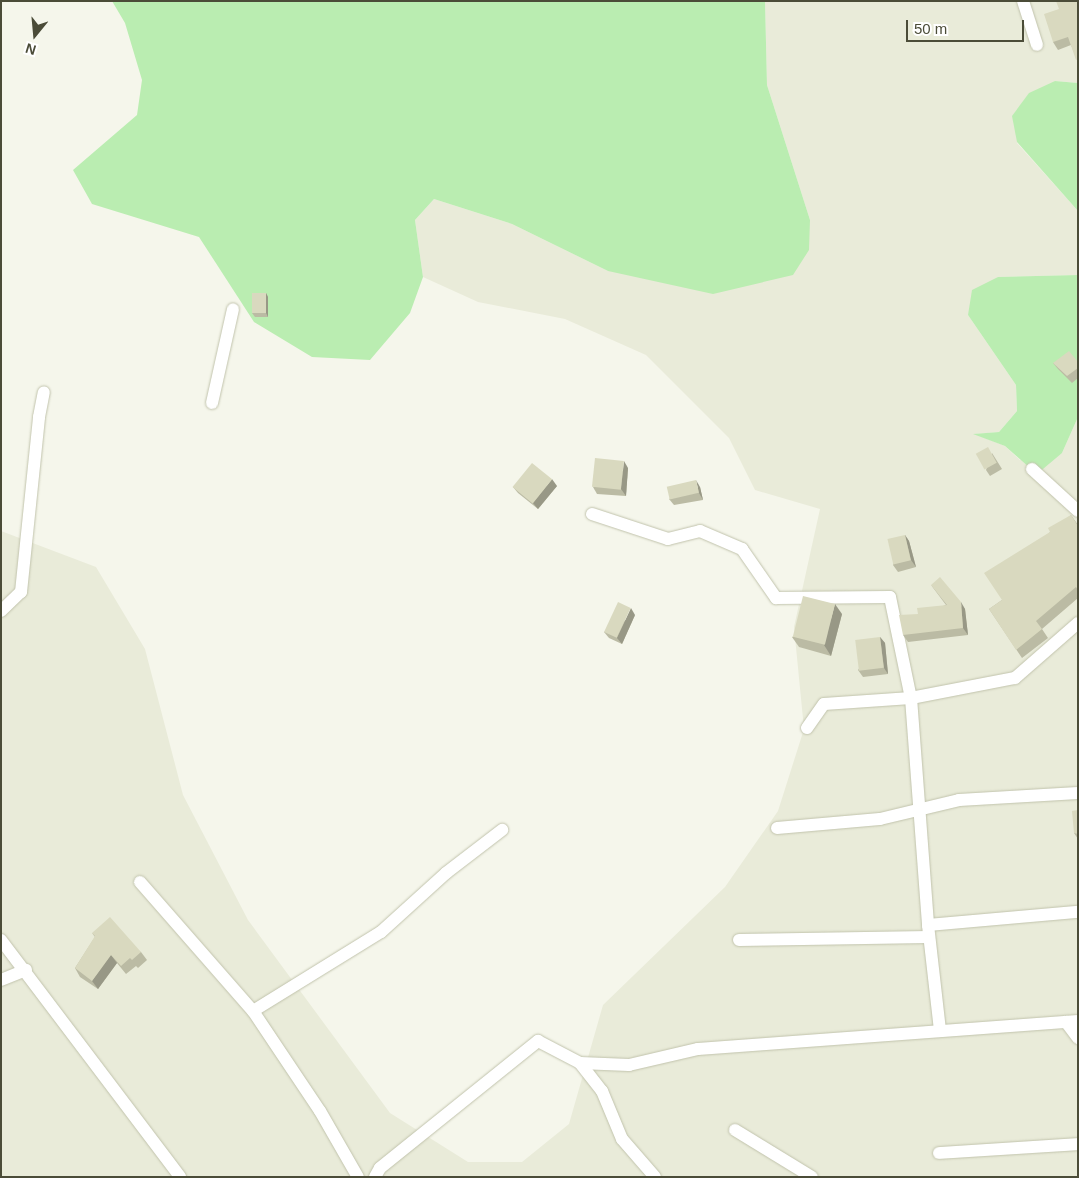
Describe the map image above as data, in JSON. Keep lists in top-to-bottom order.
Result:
{
  "scale_bar": "50 m",
  "north": "bottom"
}
